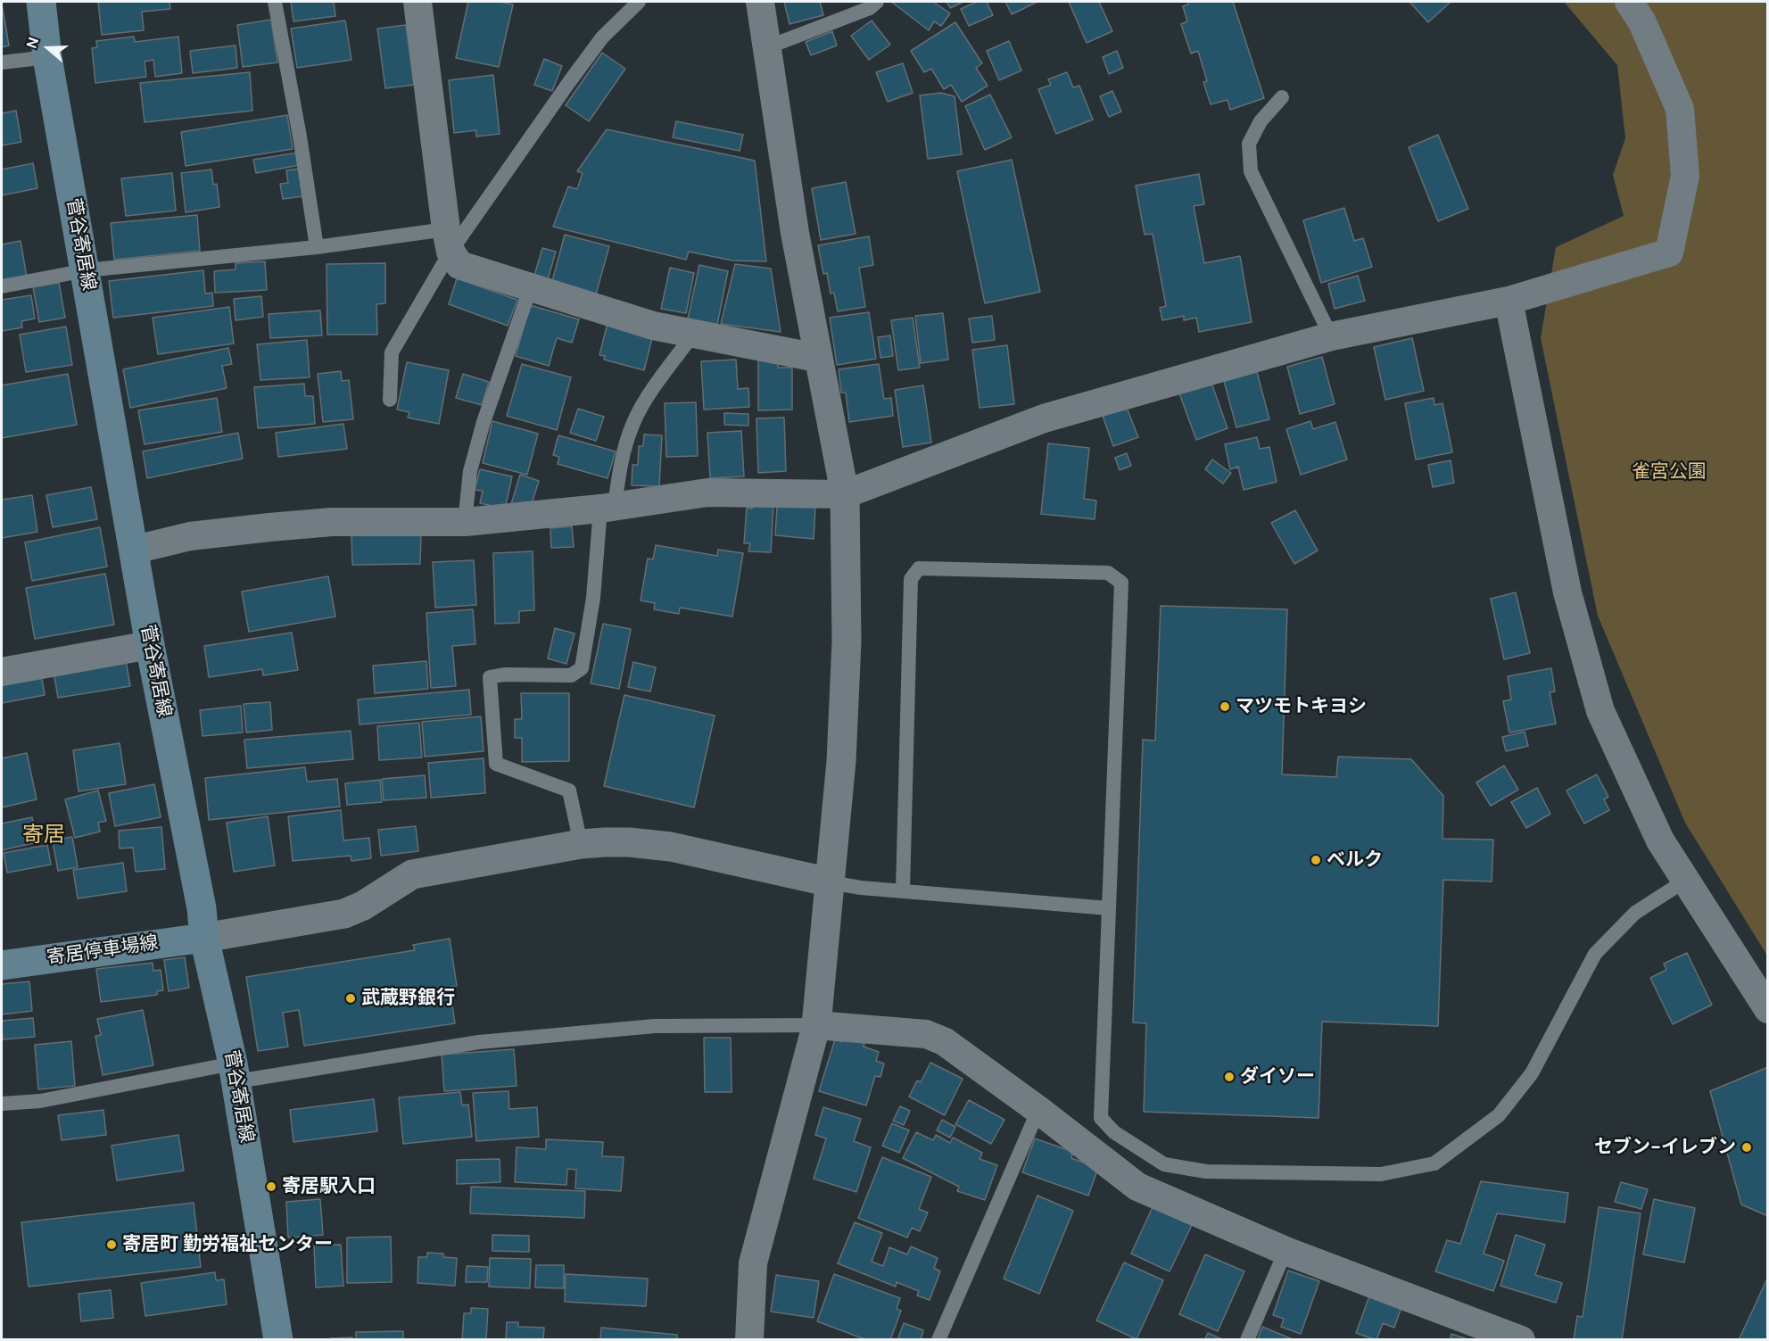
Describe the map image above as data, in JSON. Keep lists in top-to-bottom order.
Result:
{
  "streets": {
    "main road": ["菅谷寄居線", "寄居停車場線"]
  },
  "crossings": [
    ["菅谷寄居線", "寄居停車場線"]
  ],
  "districts": ["寄居"],
  "parks": ["雀宮公園"],
  "places": [
    "マツモトキヨシ",
    "ベルク",
    "武蔵野銀行",
    "ダイソー",
    "セブン-イレブン",
    "寄居駅入口",
    "寄居町 勤労福祉センター"
  ],
  "north": "left"
}
